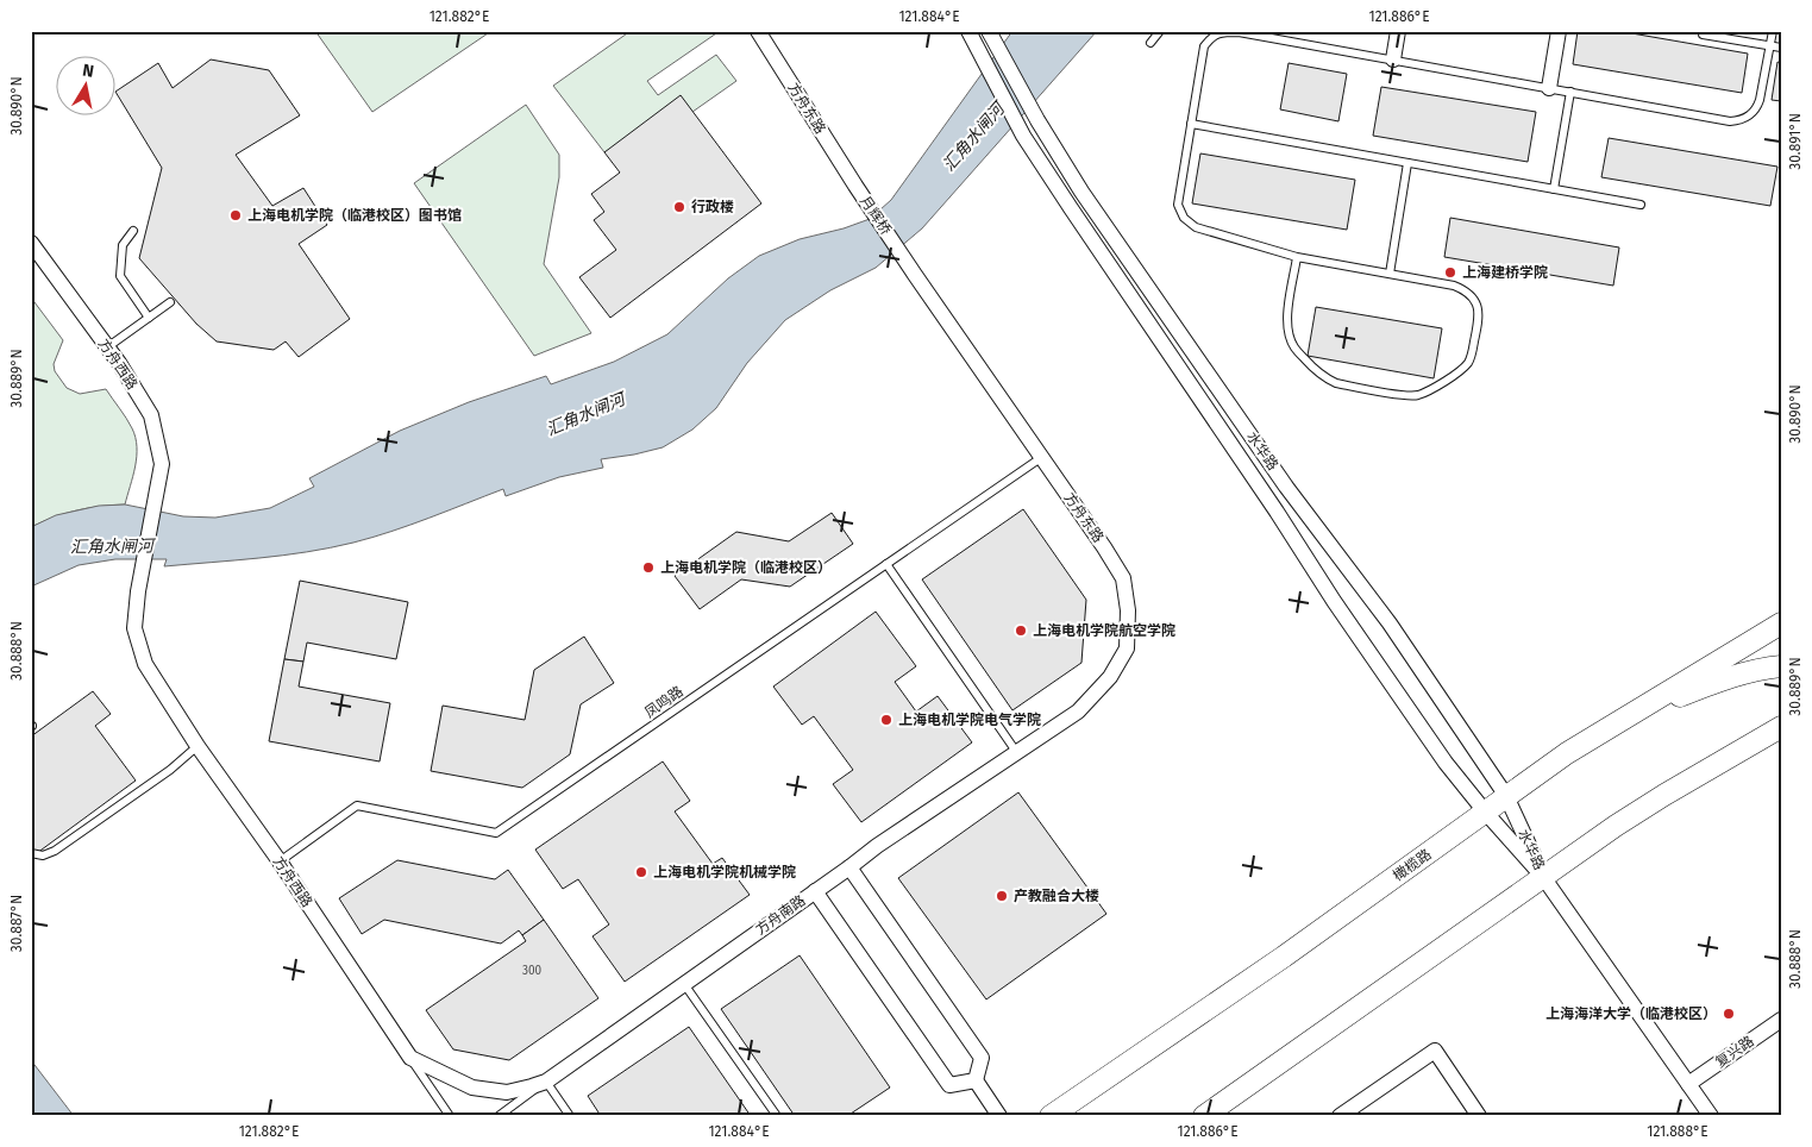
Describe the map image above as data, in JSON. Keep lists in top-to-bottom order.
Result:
{
  "streets": {
    "main road": ["橄榄路"],
    "street": [
      "方舟东路",
      "月辉桥",
      "方舟西路",
      "水华路",
      "方舟南路",
      "复兴路"
    ],
    "lane": ["凤鸣路"]
  },
  "crossings": [
    ["方舟东路", "月辉桥"],
    ["方舟东路", "凤鸣路"],
    ["方舟东路", "方舟南路"],
    ["方舟西路", "凤鸣路"],
    ["水华路", "橄榄路"]
  ],
  "water": ["汇角水闸河"],
  "places": [
    "行政楼",
    "上海电机学院（临港校区）图书馆",
    "上海建桥学院",
    "上海电机学院（临港校区）",
    "上海电机学院航空学院",
    "上海电机学院电气学院",
    "上海电机学院机械学院",
    "产教融合大楼",
    "上海海洋大学（临港校区）"
  ],
  "house_numbers": ["300"],
  "north": "top",
  "coordinates": [
    "121.882°E",
    "121.884°E",
    "121.886°E",
    "30.890°N",
    "30.891°N",
    "30.889°N",
    "30.888°N",
    "30.887°N",
    "121.888°E"
  ]
}
